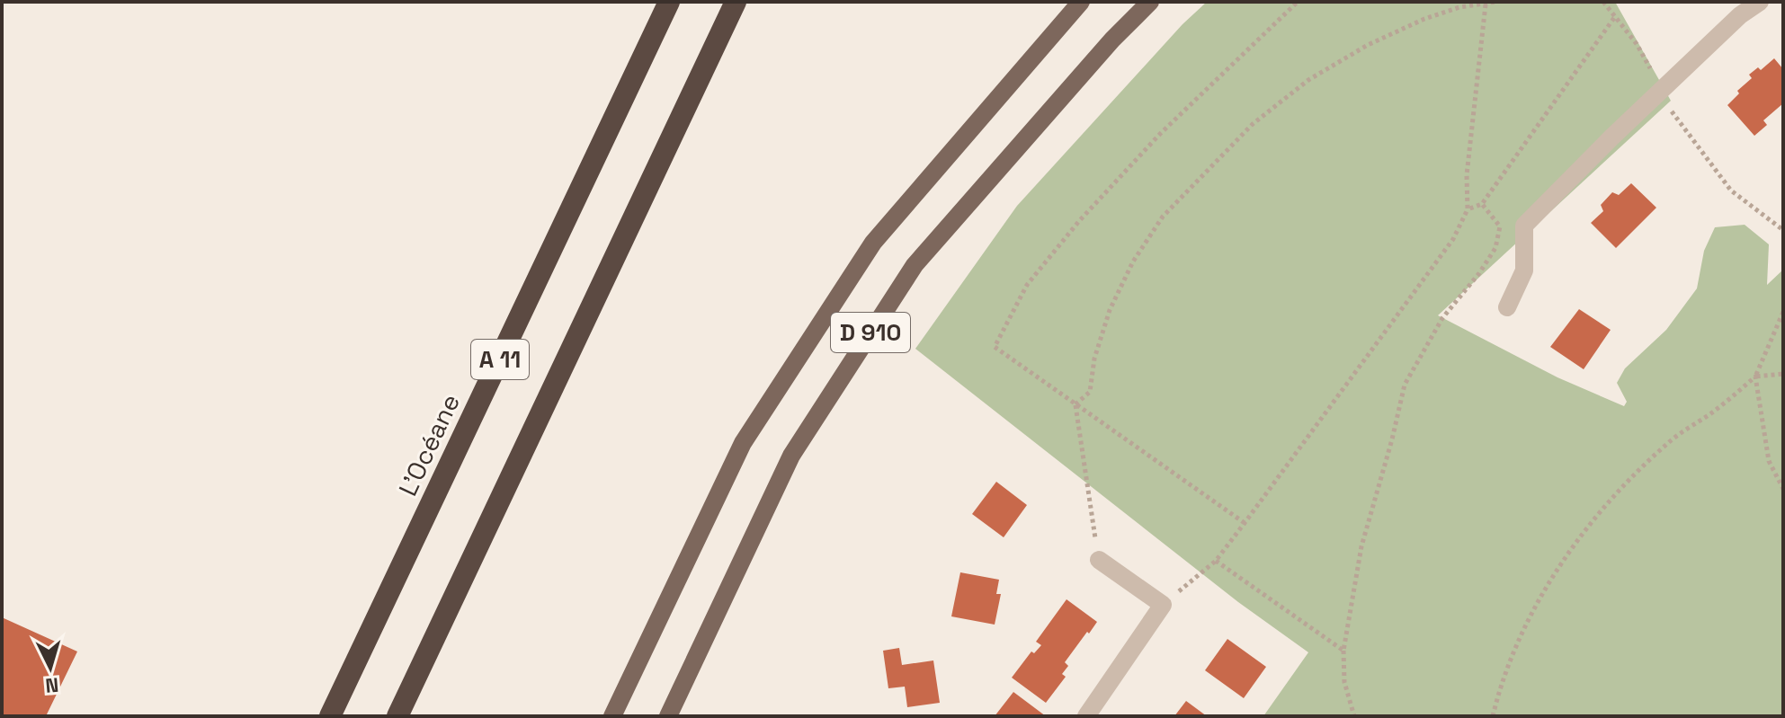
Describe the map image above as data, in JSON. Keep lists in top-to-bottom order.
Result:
{
  "streets": {
    "highway": ["A 11", "L’Océane"],
    "main road": ["D 910"]
  },
  "north": "bottom"
}
